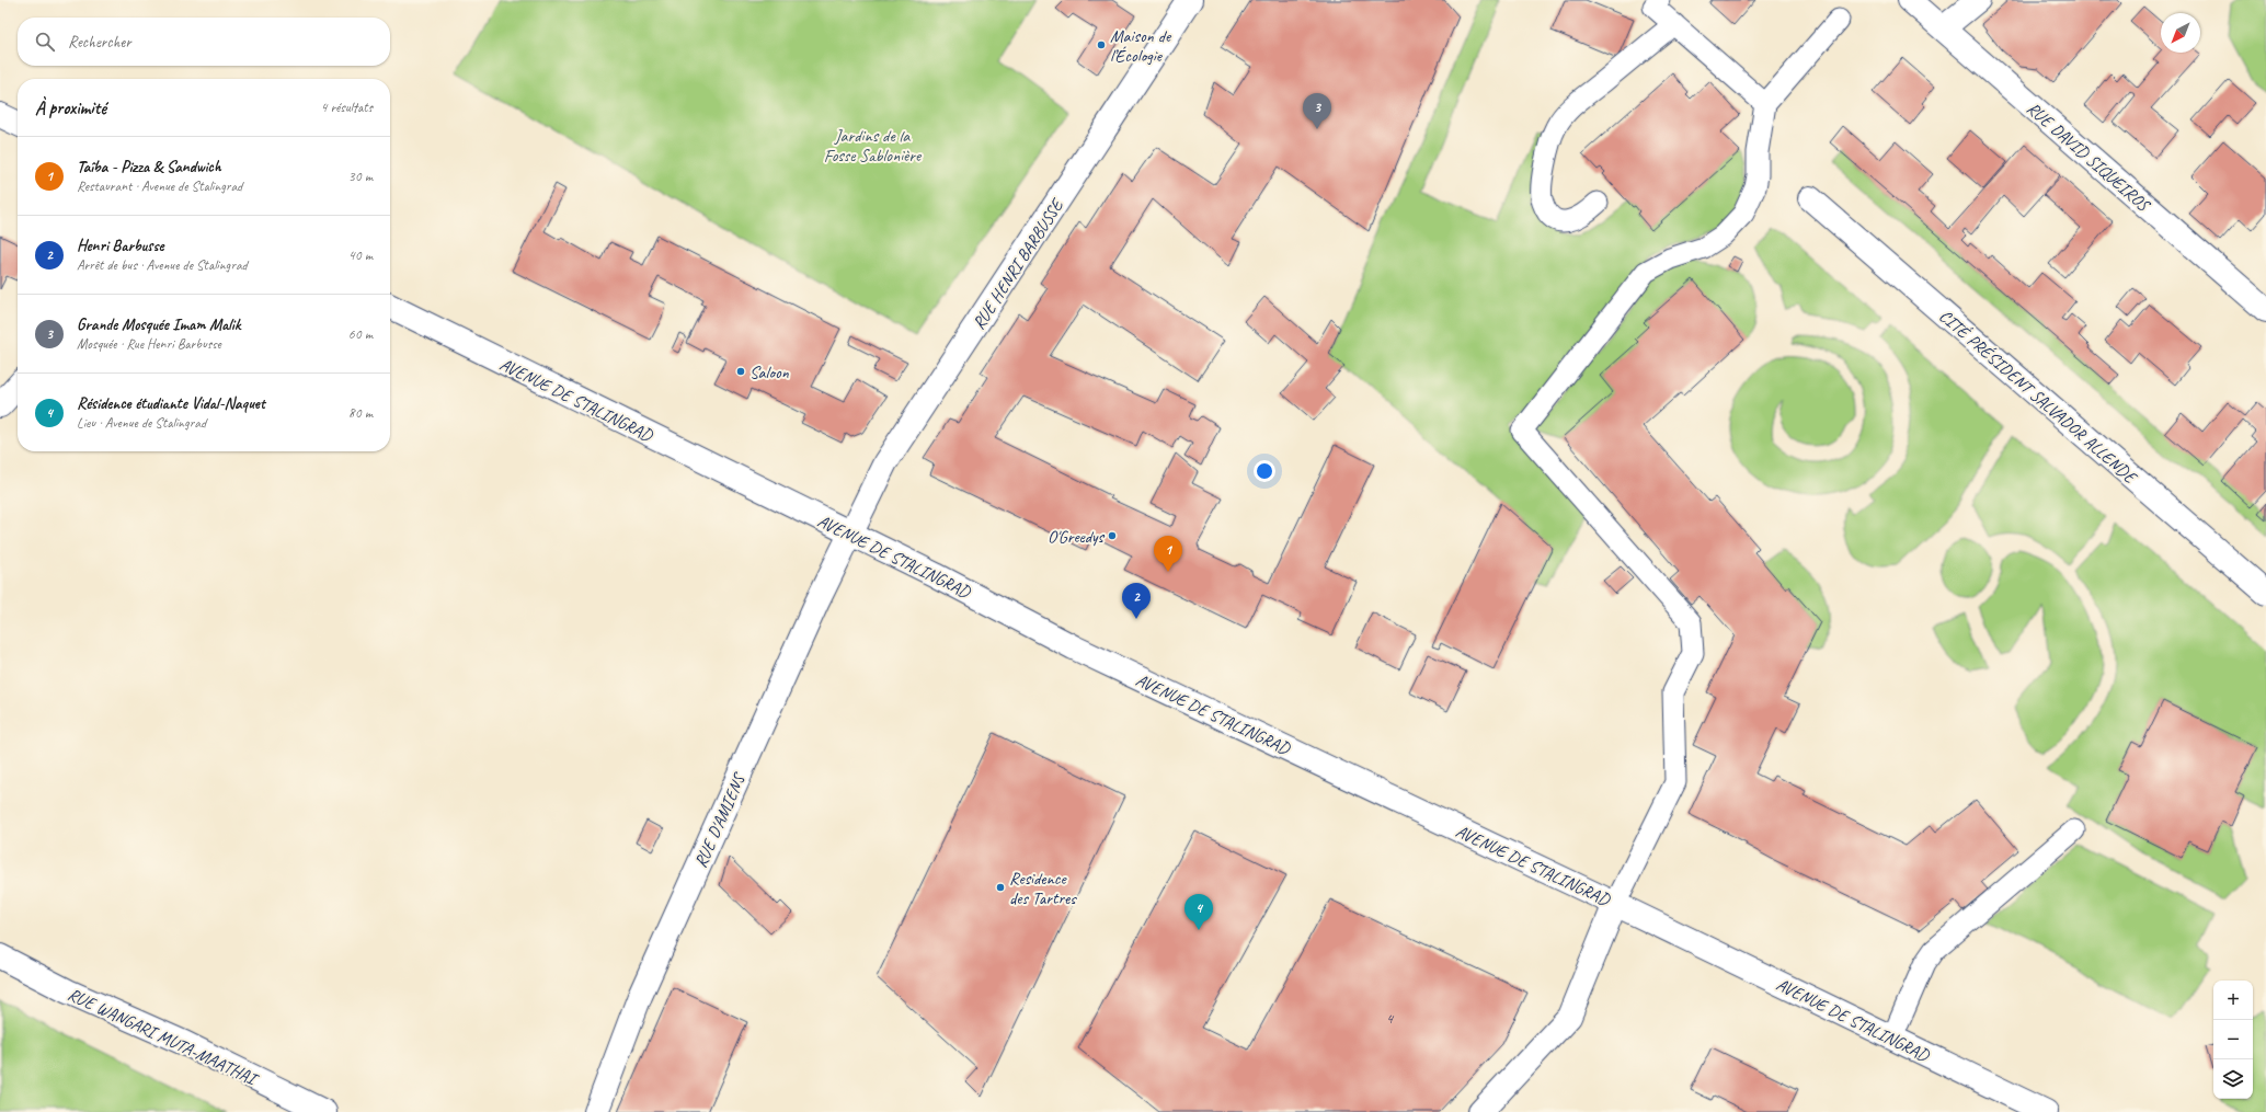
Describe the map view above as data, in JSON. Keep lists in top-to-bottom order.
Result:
{
  "streets": {
    "street": [
      "RUE DAVID SIQUEIROS",
      "RUE HENRI BARBUSSE",
      "CITÉ PRÉSIDENT SALVADOR ALLENDE",
      "AVENUE DE STALINGRAD",
      "RUE D'AMIENS",
      "RUE WANGARI MUTA-MAATHAI"
    ]
  },
  "crossings": [
    ["RUE HENRI BARBUSSE", "AVENUE DE STALINGRAD"],
    ["RUE HENRI BARBUSSE", "RUE D'AMIENS"],
    ["AVENUE DE STALINGRAD", "RUE D'AMIENS"]
  ],
  "parks": ["Jardins de la Fosse Sablonière"],
  "places": [
    "Maison de l’Écologie",
    "Saloon",
    "O'Greedys",
    "Residence des Tartres"
  ],
  "house_numbers": ["4"],
  "north": "bottom left",
  "page": {
    "search": "Rechercher",
    "heading": ["À proximité", "4 résultats"],
    "pins": [
      "3",
      "1",
      "2",
      "4"
    ],
    "list": [
      {
        "mark": "1",
        "name": "Taîba - Pizza & Sandwich",
        "note": "Restaurant · Avenue de Stalingrad",
        "value": "30 m"
      },
      {
        "mark": "2",
        "name": "Henri Barbusse",
        "note": "Arrêt de bus · Avenue de Stalingrad",
        "value": "40 m"
      },
      {
        "mark": "3",
        "name": "Grande Mosquée Imam Malik",
        "note": "Mosquée · Rue Henri Barbusse",
        "value": "60 m"
      },
      {
        "mark": "4",
        "name": "Résidence étudiante Vidal-Naquet",
        "note": "Lieu · Avenue de Stalingrad",
        "value": "80 m"
      }
    ],
    "map_buttons": ["+", "−"]
  }
}
